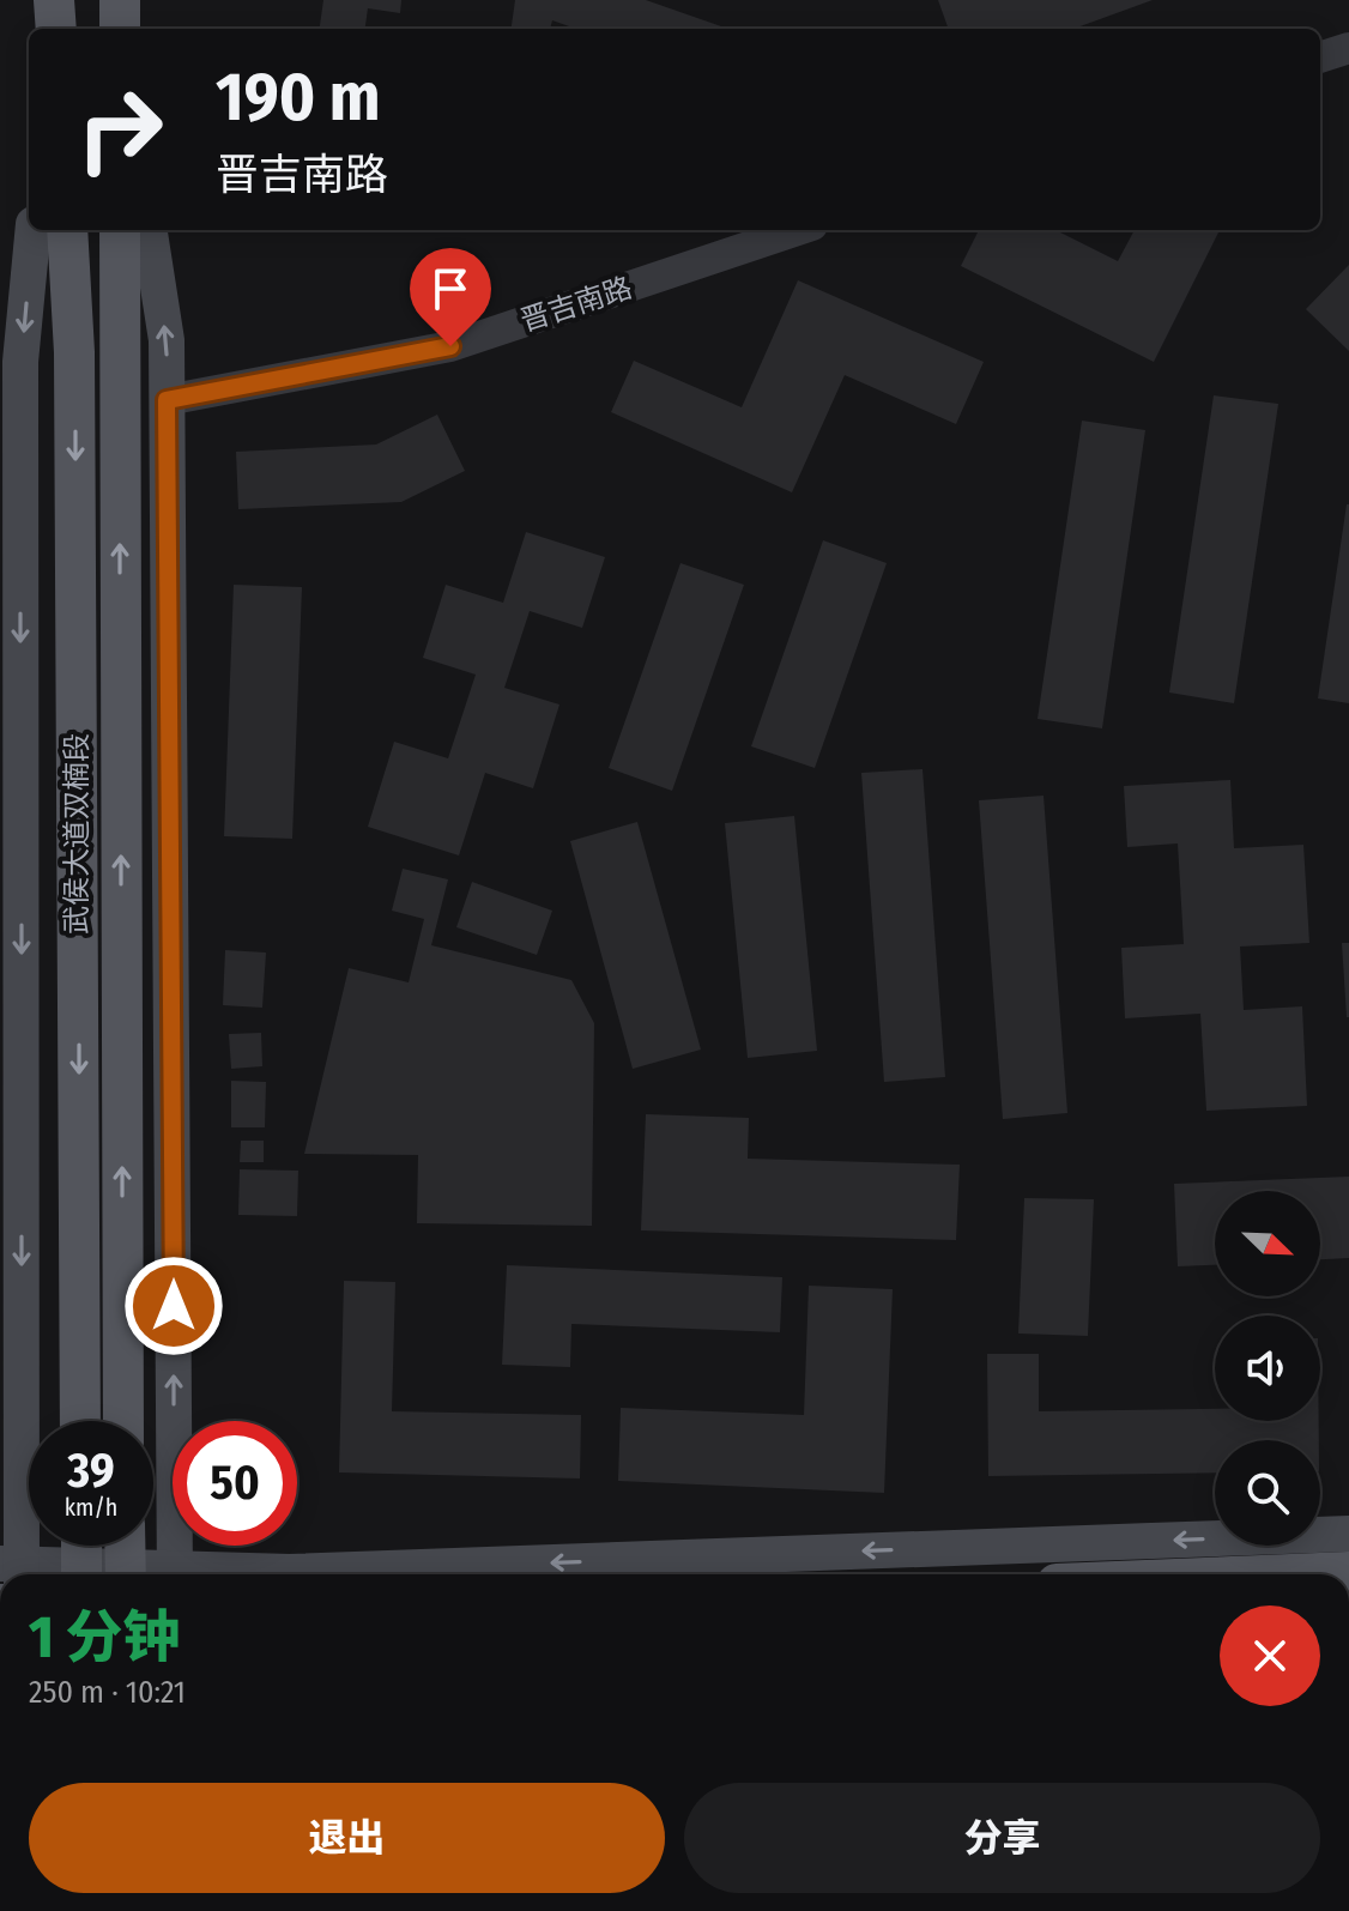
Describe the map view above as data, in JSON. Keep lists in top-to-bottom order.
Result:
{
  "streets": {
    "main road": ["武侯大道双楠段"],
    "street": ["晋吉南路"]
  },
  "north": "bottom right",
  "page": {
    "turn": ["190 m", "晋吉南路"],
    "speed": "39 km/h",
    "limit": "50",
    "heading": ["1 分钟", "250 m · 10:21"],
    "buttons": ["退出", "分享"]
  }
}
